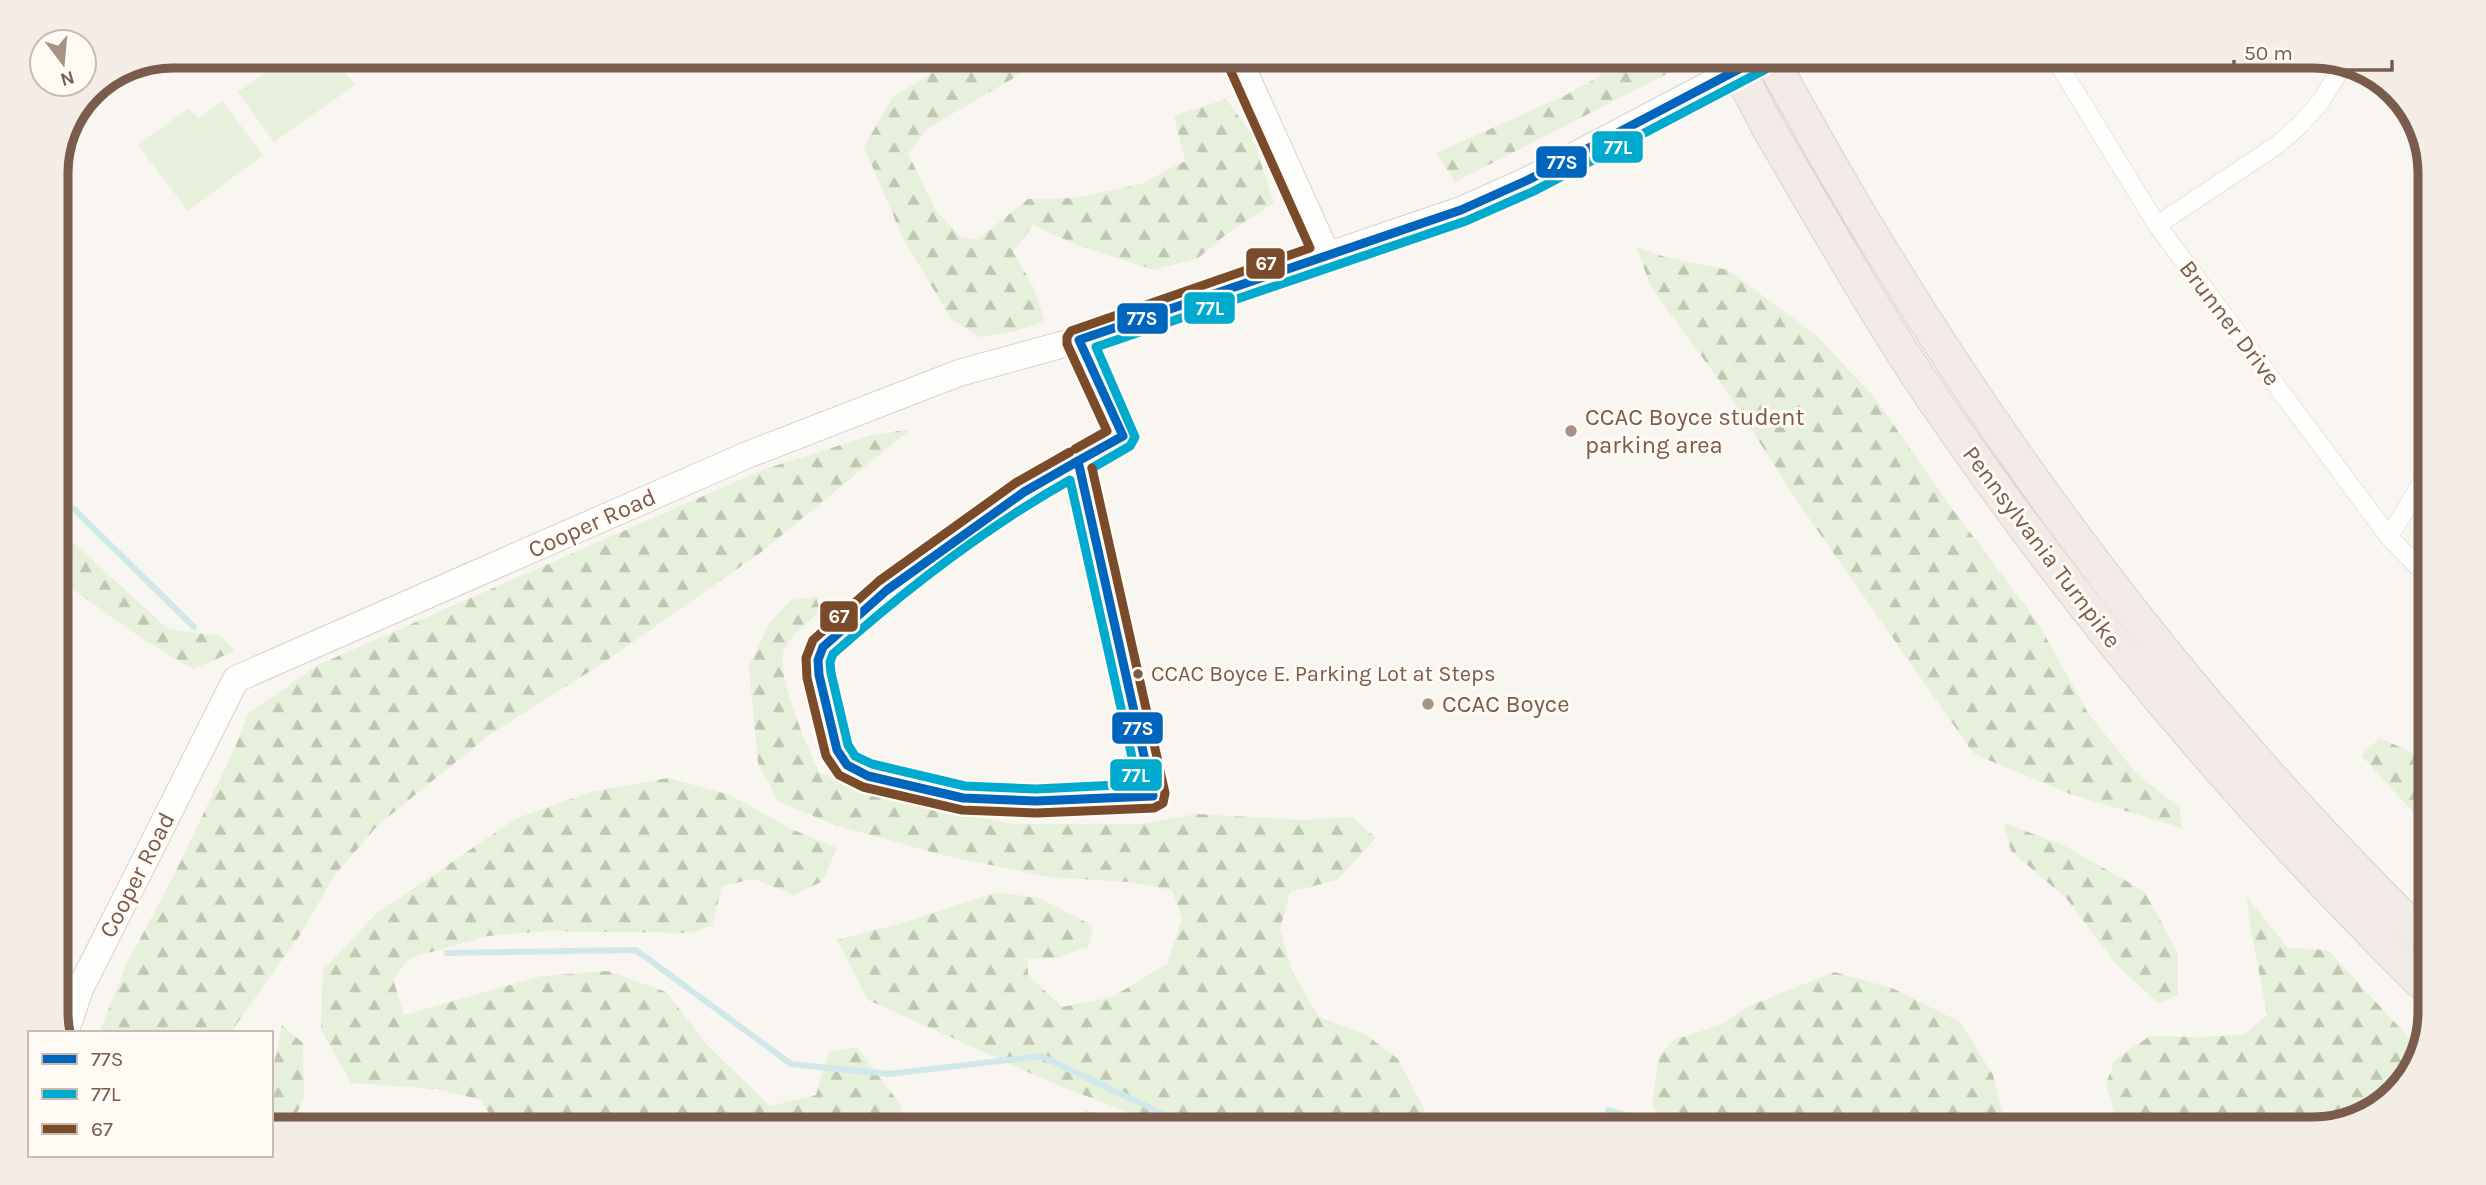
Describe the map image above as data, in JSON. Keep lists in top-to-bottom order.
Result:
{
  "streets": {
    "highway": ["Pennsylvania Turnpike"],
    "street": ["Brunner Drive", "Cooper Road"]
  },
  "places": ["CCAC Boyce student parking area", "CCAC Boyce E. Parking Lot at Steps", "CCAC Boyce"],
  "lines": ["transit line 77S", "transit line 67", "transit line 77L"],
  "legend": ["77S", "77L", "67"],
  "scale_bar": "50 m",
  "north": "bottom"
}
